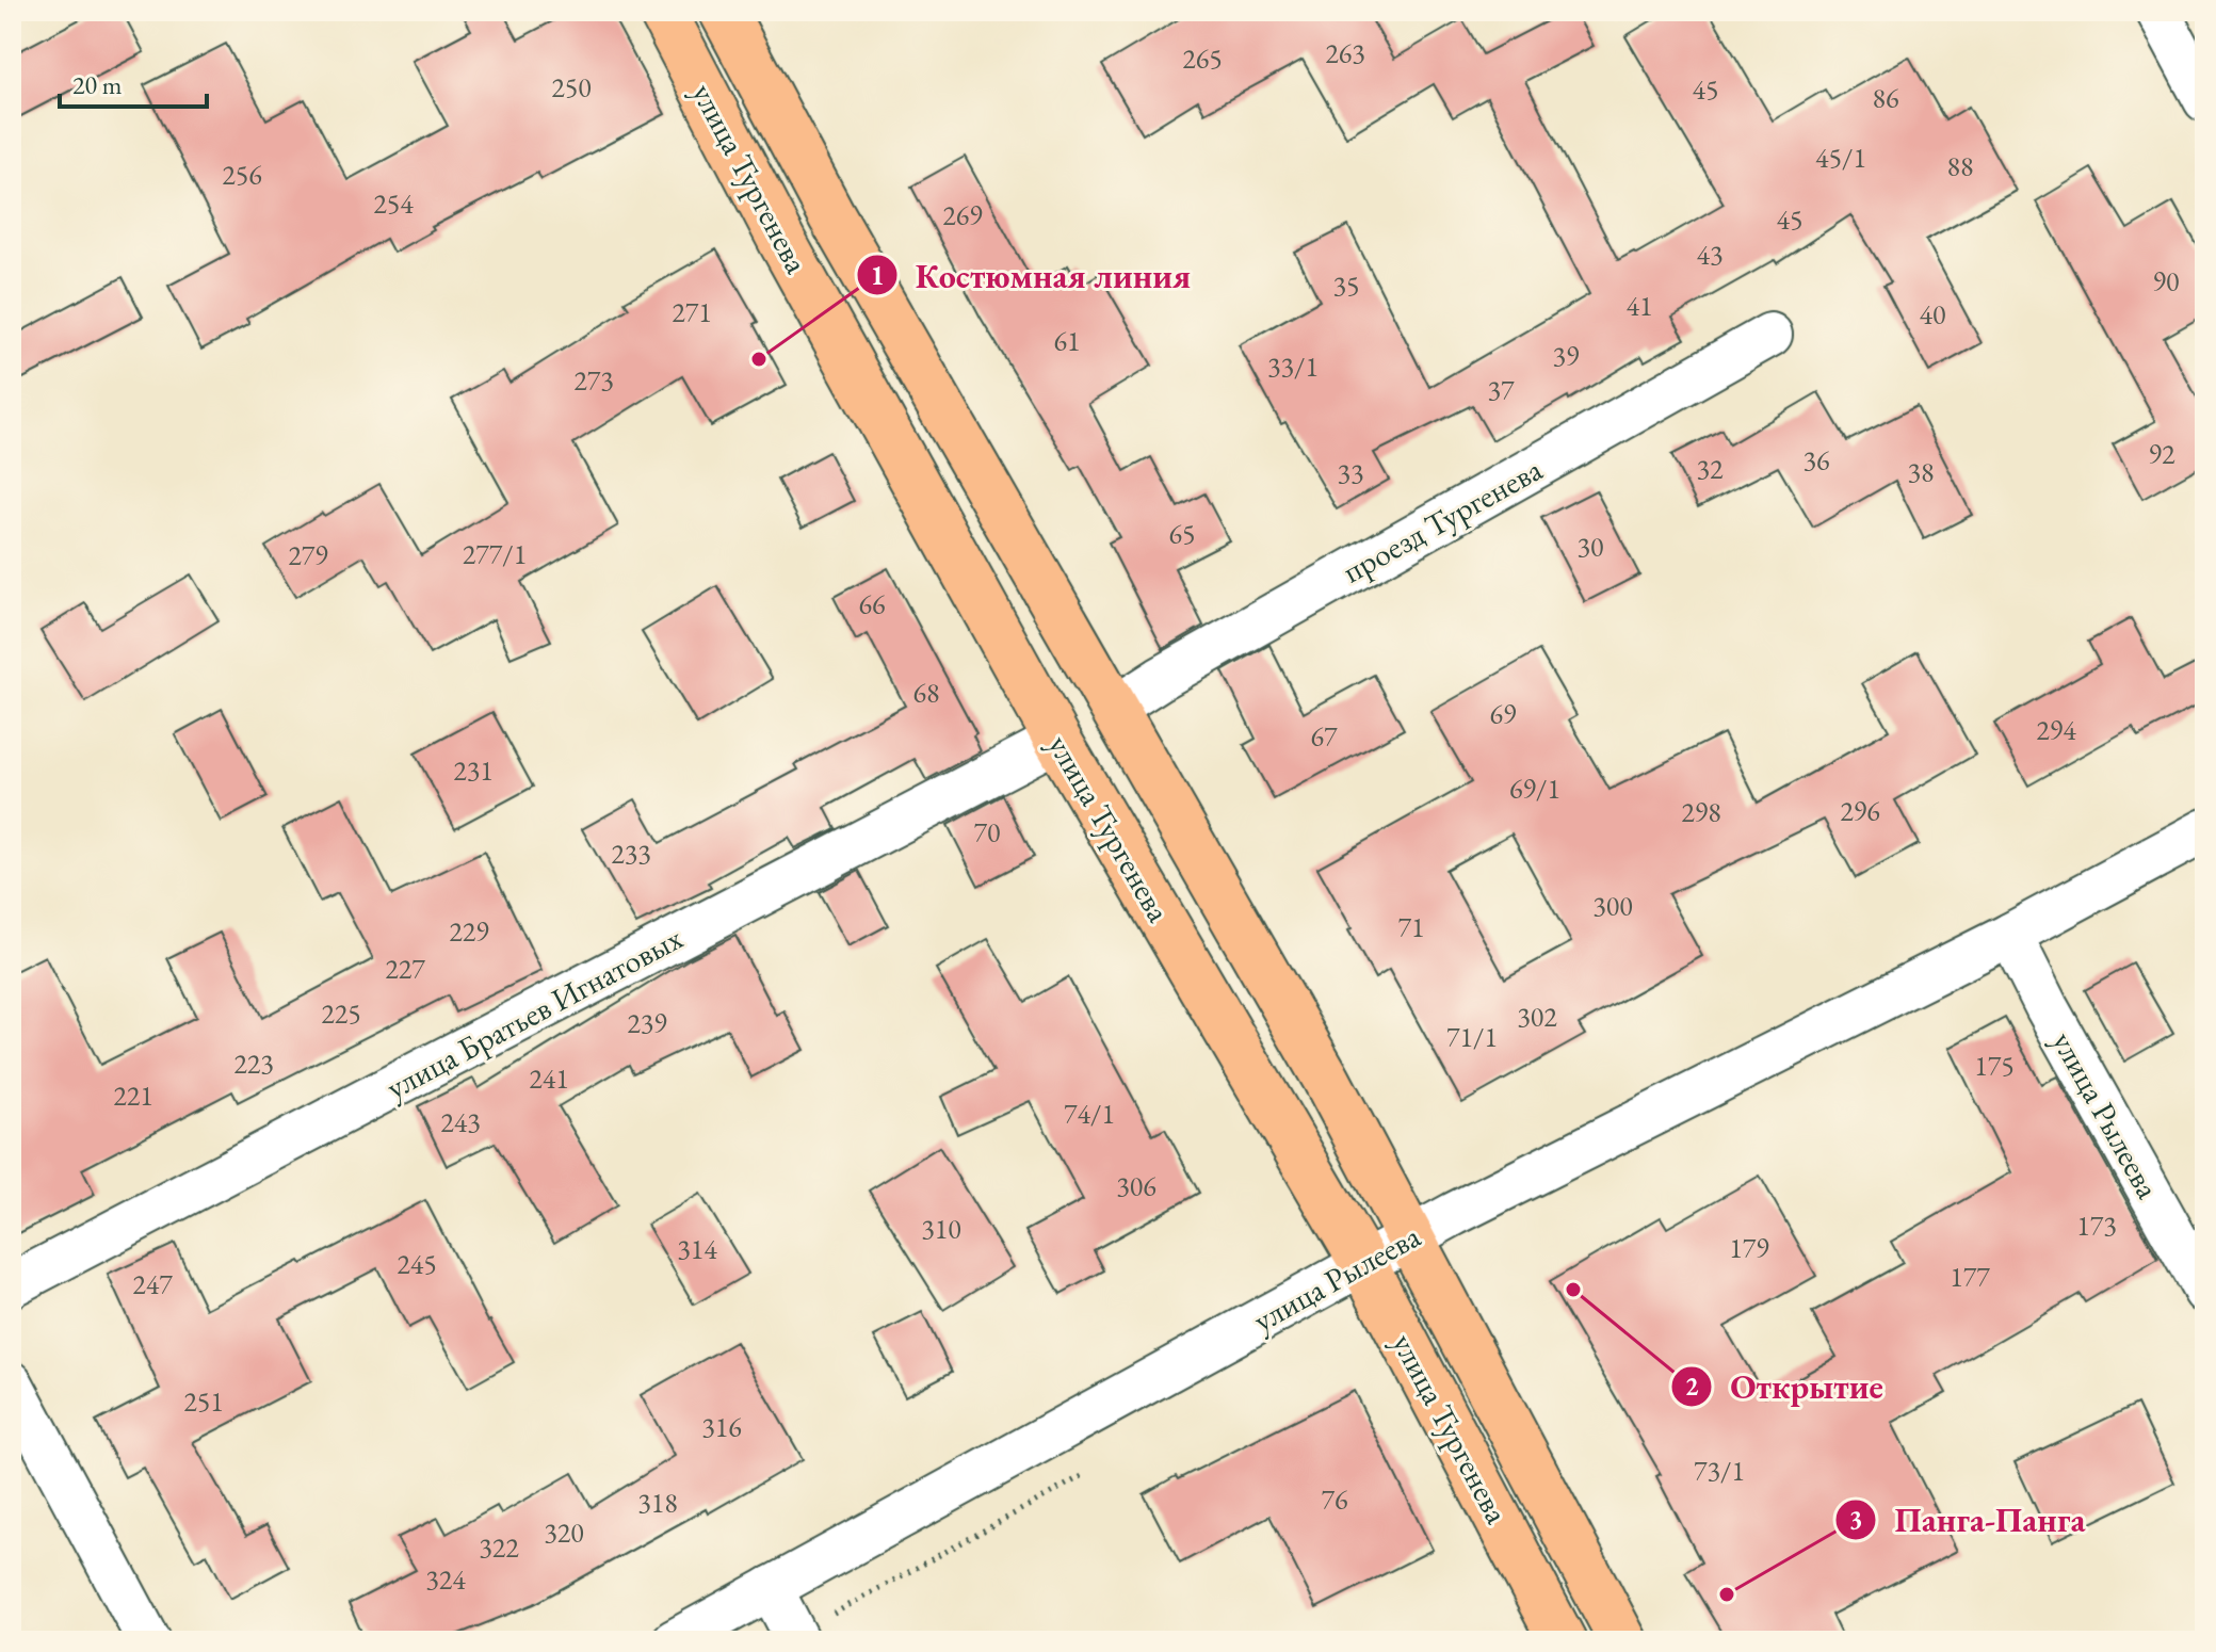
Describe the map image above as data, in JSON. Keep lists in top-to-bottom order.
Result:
{
  "streets": {
    "highway": ["улица Тургенева"],
    "street": ["проезд Тургенева", "улица Братьев Игнатовых", "улица Рылеева"]
  },
  "crossings": [
    ["улица Тургенева", "проезд Тургенева"],
    ["улица Тургенева", "улица Братьев Игнатовых"],
    ["улица Тургенева", "улица Рылеева"]
  ],
  "places": ["Костюмная линия", "Открытие", "Панга-Панга"],
  "house_numbers": [
    "263",
    "265",
    "250",
    "45",
    "86",
    "45/1",
    "88",
    "256",
    "254",
    "269",
    "45",
    "43",
    "90",
    "35",
    "41",
    "271",
    "40",
    "61",
    "39",
    "33/1",
    "273",
    "37",
    "92",
    "36",
    "32",
    "38",
    "33",
    "65",
    "30",
    "277/1",
    "279",
    "66",
    "68",
    "69",
    "294",
    "67",
    "231",
    "69/1",
    "296",
    "298",
    "70",
    "233",
    "300",
    "71",
    "229",
    "227",
    "225",
    "302",
    "239",
    "71/1",
    "223",
    "175",
    "241",
    "221",
    "74/1",
    "243",
    "306",
    "173",
    "310",
    "179",
    "314",
    "245",
    "177",
    "247",
    "251",
    "316",
    "73/1",
    "76",
    "318",
    "320",
    "322",
    "324"
  ],
  "scale_bar": "20 m"
}
